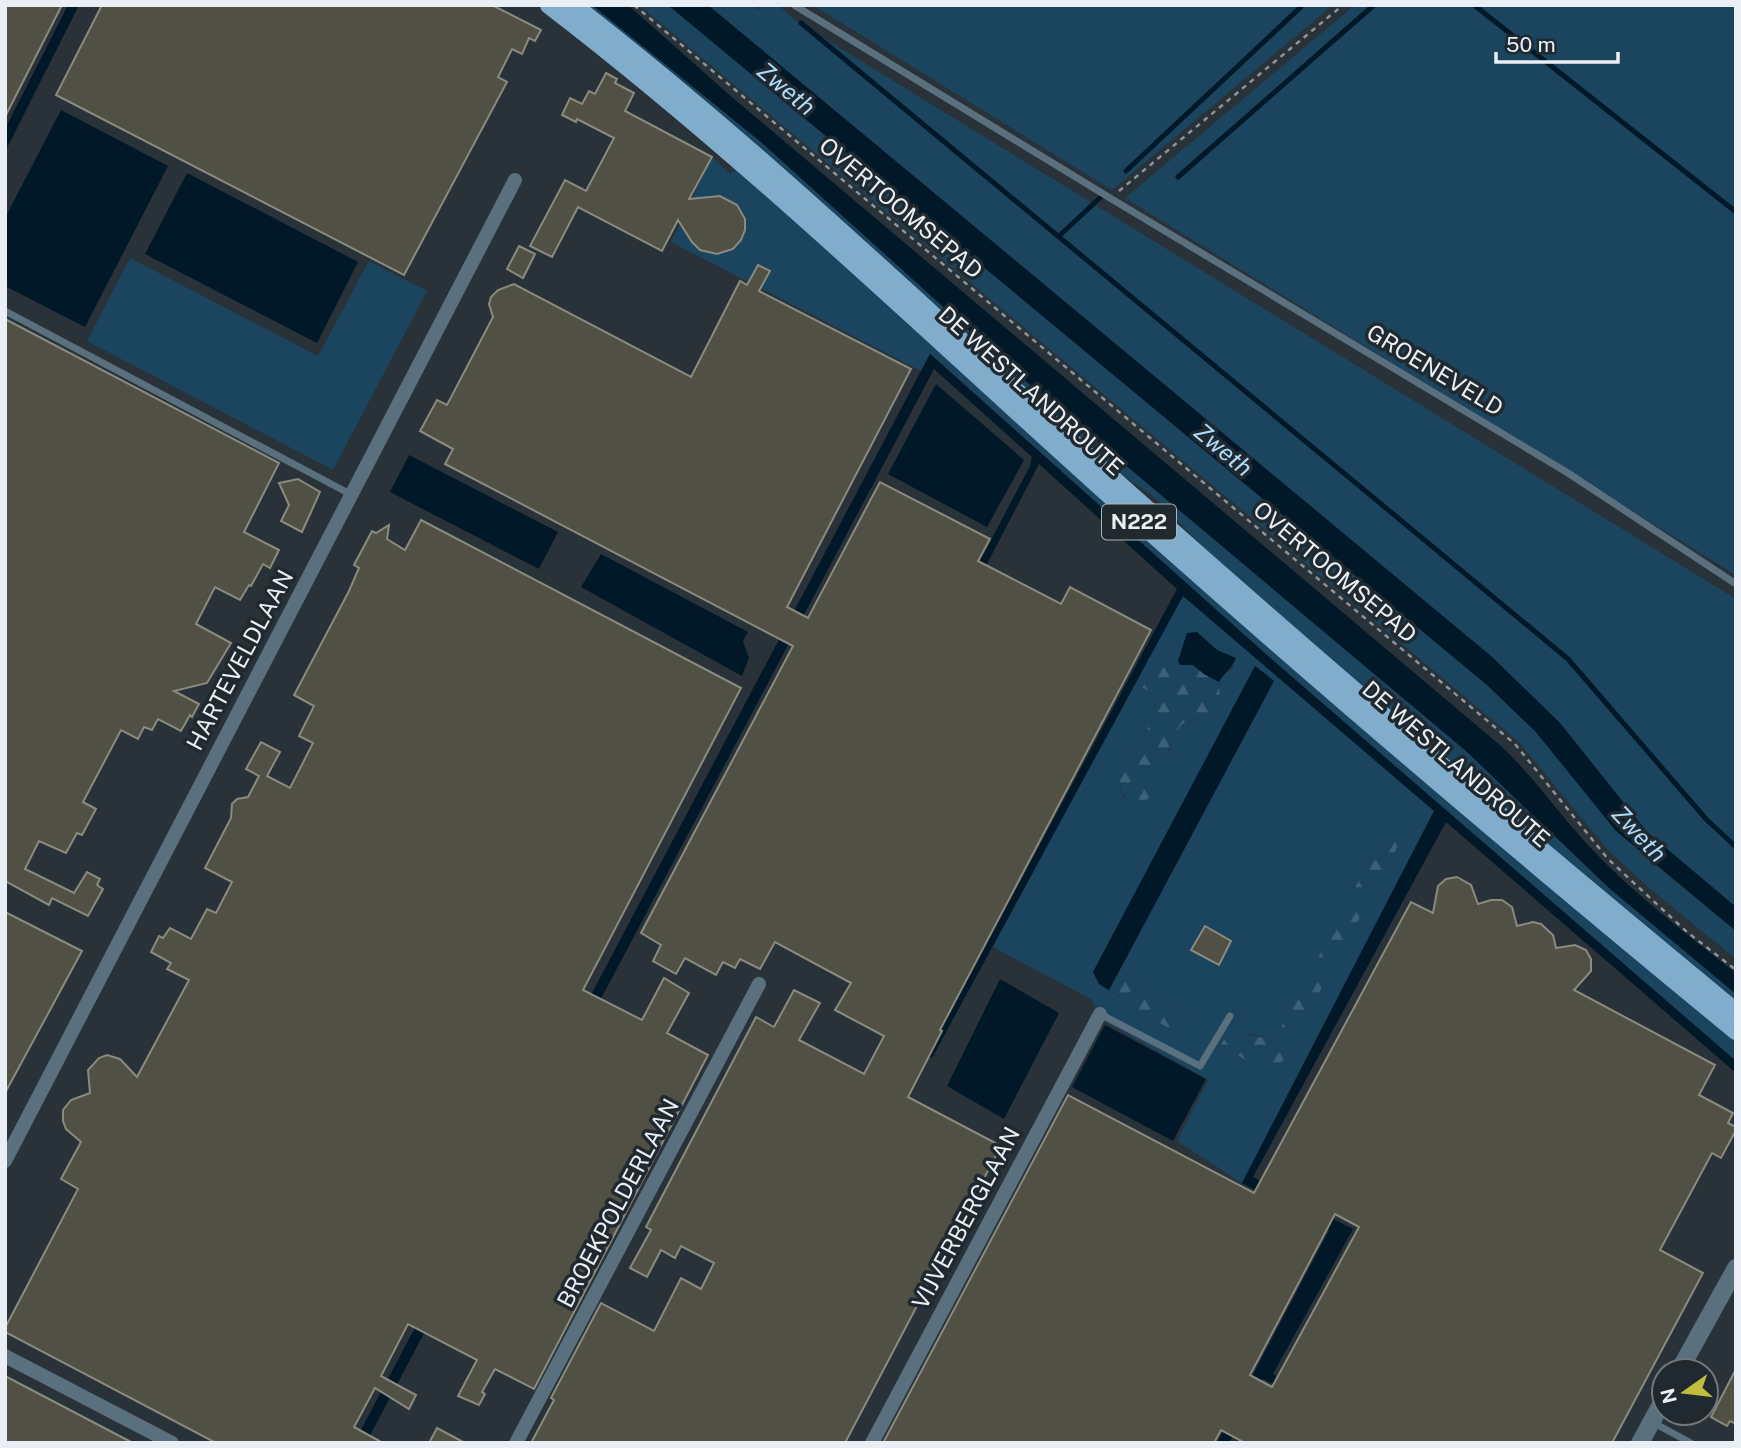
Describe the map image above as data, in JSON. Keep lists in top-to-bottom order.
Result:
{
  "streets": {
    "main road": ["DE WESTLANDROUTE", "N222"],
    "street": ["HARTEVELDLAAN", "BROEKPOLDERLAAN", "VIJVERBERGLAAN"],
    "lane": ["GROENEVELD"],
    "path": ["OVERTOOMSEPAD"]
  },
  "water": ["Zweth"],
  "scale_bar": "50 m",
  "north": "left"
}
